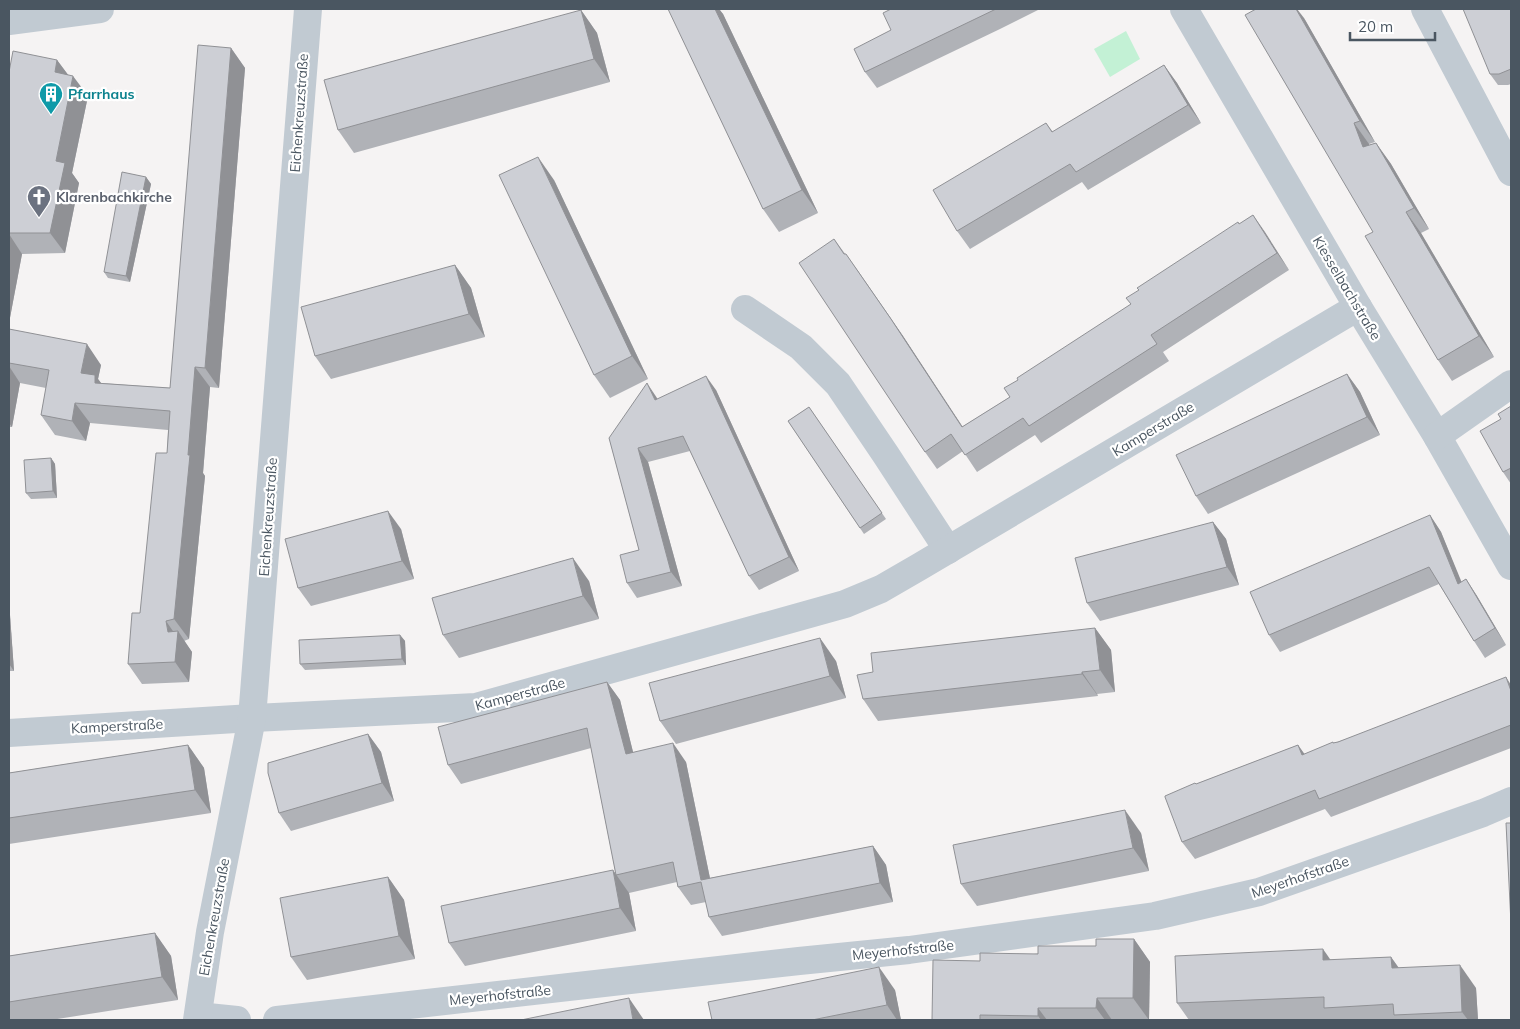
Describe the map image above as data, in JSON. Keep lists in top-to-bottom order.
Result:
{
  "streets": {
    "street": [
      "Eichenkreuzstraße",
      "Kiesselbachstraße",
      "Kamperstraße",
      "Meyerhofstraße"
    ]
  },
  "crossings": [
    ["Eichenkreuzstraße", "Kamperstraße"],
    ["Kiesselbachstraße", "Kamperstraße"]
  ],
  "places": {
    "building": ["Pfarrhaus"],
    "church": ["Klarenbachkirche"]
  },
  "scale_bar": "20 m"
}
